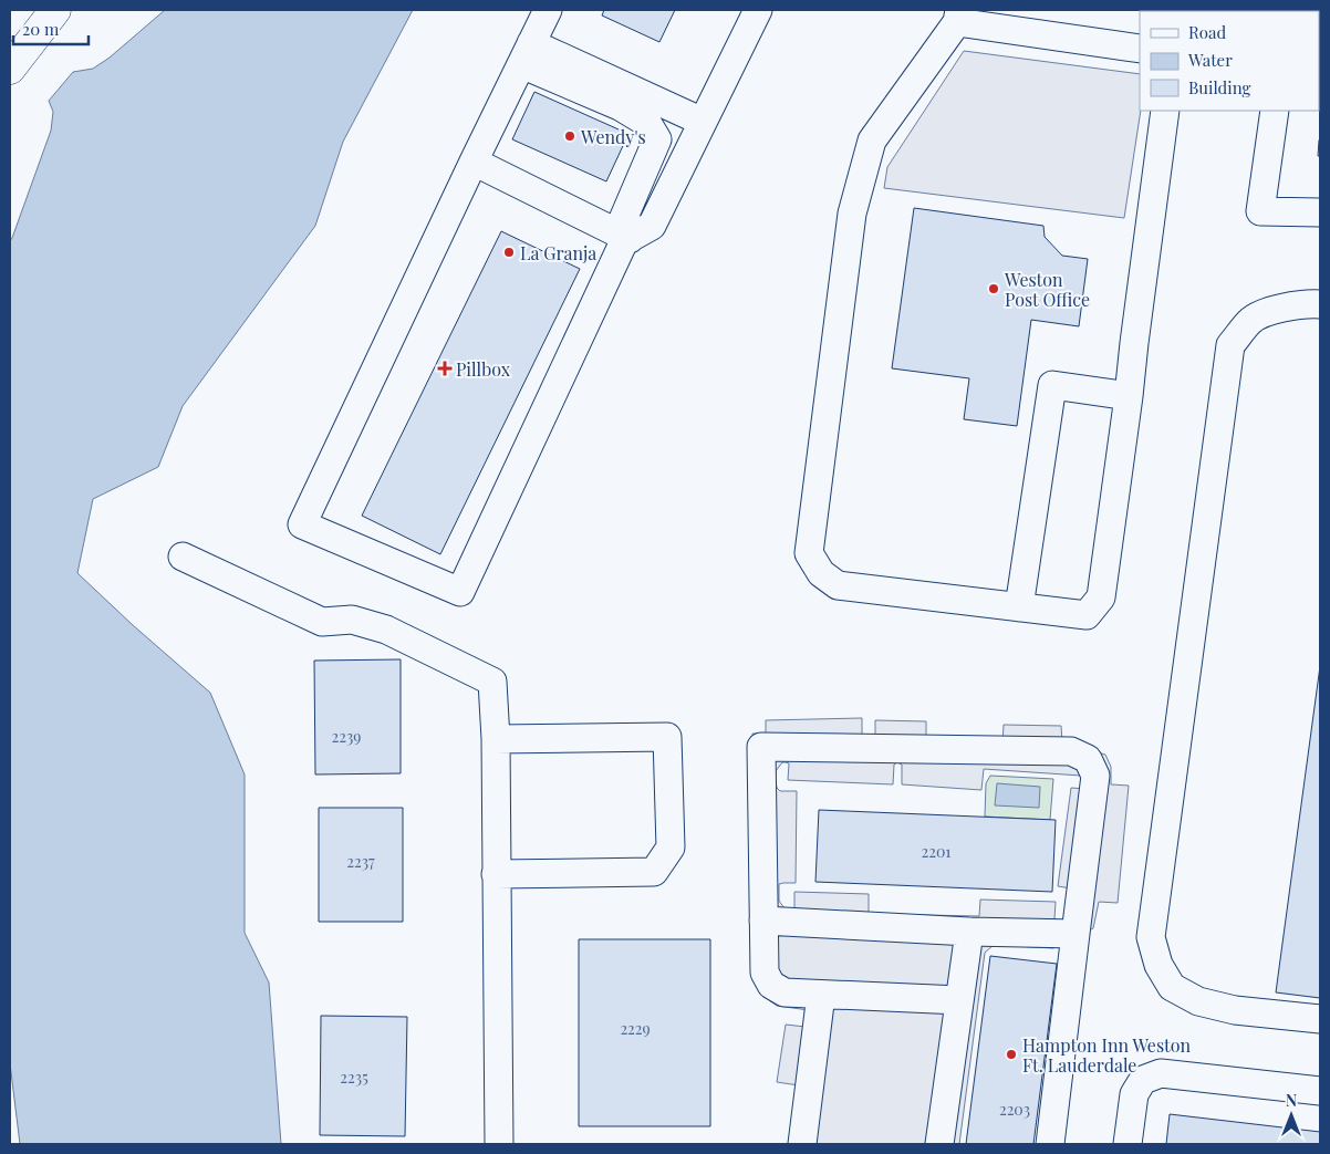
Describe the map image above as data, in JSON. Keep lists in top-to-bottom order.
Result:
{
  "places": {
    "other": [
      "Wendy's",
      "La Granja",
      "Weston Post Office",
      "Hampton Inn Weston Ft. Lauderdale"
    ],
    "health": ["Pillbox"]
  },
  "house_numbers": [
    "2239",
    "2201",
    "2237",
    "2229",
    "2235",
    "2203"
  ],
  "legend": ["Road", "Water", "Building"],
  "scale_bar": "20 m",
  "north": "top"
}
